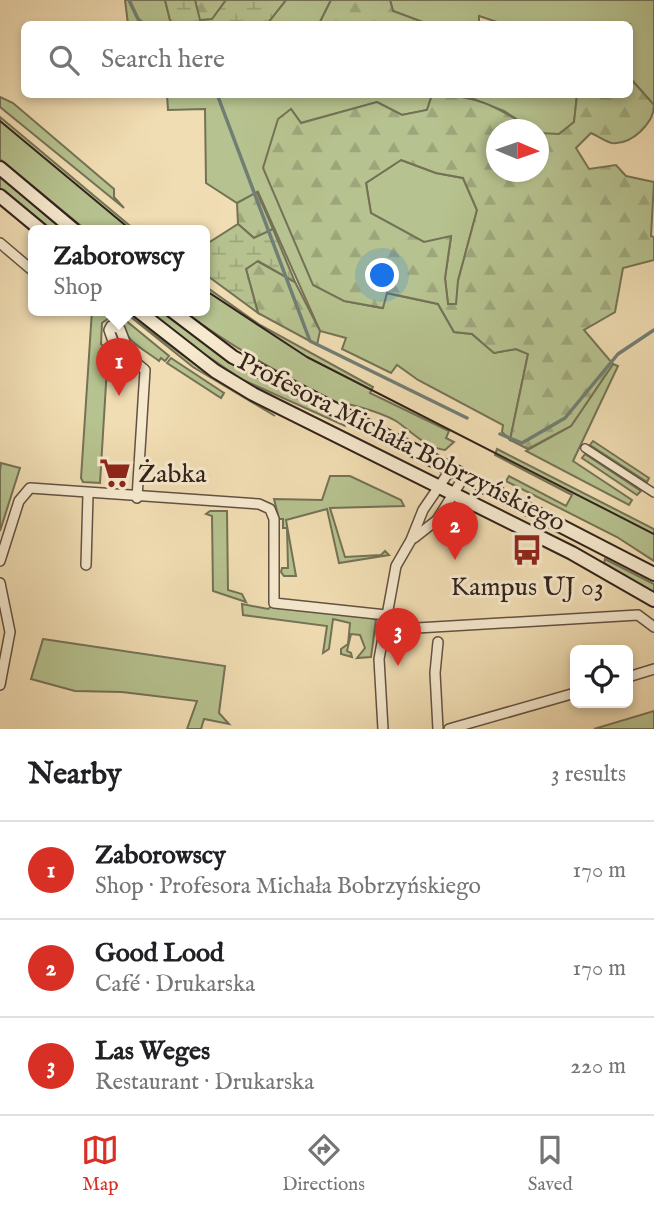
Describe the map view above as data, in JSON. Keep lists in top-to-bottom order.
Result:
{
  "streets": {
    "main road": ["Profesora Michała Bobrzyńskiego"]
  },
  "places": {
    "supermarket": ["Żabka"],
    "bus stop": ["Kampus UJ 03"]
  },
  "north": "right",
  "page": {
    "search": "Search here",
    "popup": ["Zaborowscy", "Shop"],
    "pins": ["1", "2", "3"],
    "heading": ["Nearby", "3 results"],
    "list": [
      {
        "mark": "1",
        "name": "Zaborowscy",
        "note": "Shop · Profesora Michała Bobrzyńskiego",
        "value": "170 m"
      },
      {
        "mark": "2",
        "name": "Good Lood",
        "note": "Café · Drukarska",
        "value": "170 m"
      },
      {
        "mark": "3",
        "name": "Las Weges",
        "note": "Restaurant · Drukarska",
        "value": "220 m"
      }
    ],
    "nav": ["Map", "Directions", "Saved"]
  }
}
